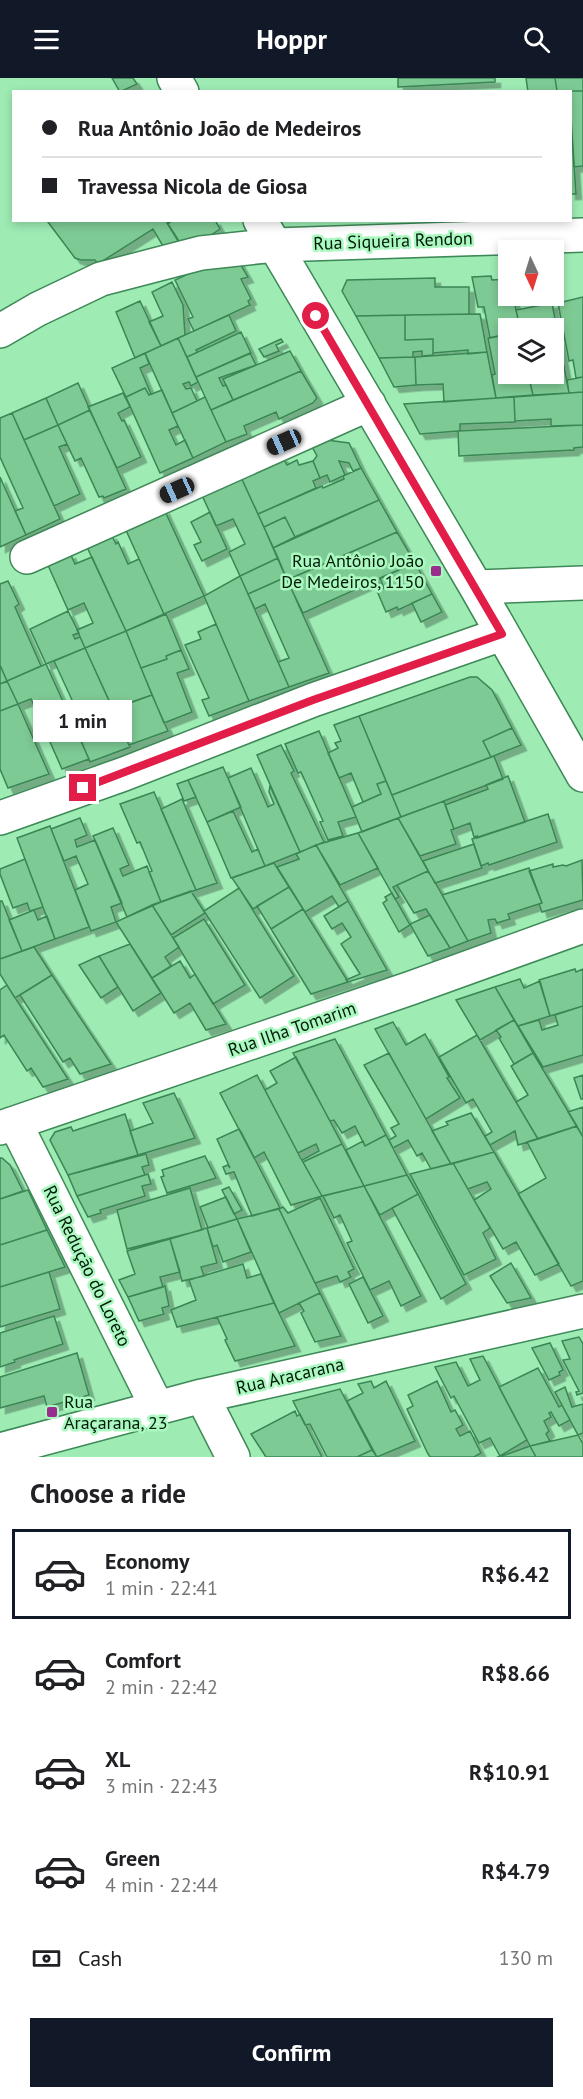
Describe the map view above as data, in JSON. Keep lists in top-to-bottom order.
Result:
{
  "streets": {
    "street": [
      "Rua Siqueira Rendon",
      "Rua Ilha Tomarim",
      "Rua Redução do Loreto",
      "Rua Aracarana"
    ]
  },
  "crossings": [
    ["Rua Ilha Tomarim", "Rua Redução do Loreto"],
    ["Rua Redução do Loreto", "Rua Aracarana"]
  ],
  "places": {
    "transit": ["Rua Antônio João De Medeiros, 1150", "Rua Araçarana, 23"]
  },
  "north": "bottom",
  "page": {
    "header": "Hoppr",
    "banner": ["Rua Antônio João de Medeiros", "Travessa Nicola de Giosa"],
    "bubble": "1 min",
    "heading": "Choose a ride",
    "list": [
      {
        "name": "Economy",
        "note": "1 min · 22:41",
        "value": "R$6.42"
      },
      {
        "name": "Comfort",
        "note": "2 min · 22:42",
        "value": "R$8.66"
      },
      {
        "name": "XL",
        "note": "3 min · 22:43",
        "value": "R$10.91"
      },
      {
        "name": "Green",
        "note": "4 min · 22:44",
        "value": "R$4.79"
      }
    ],
    "pay": ["Cash", "130 m"],
    "buttons": "Confirm"
  }
}
